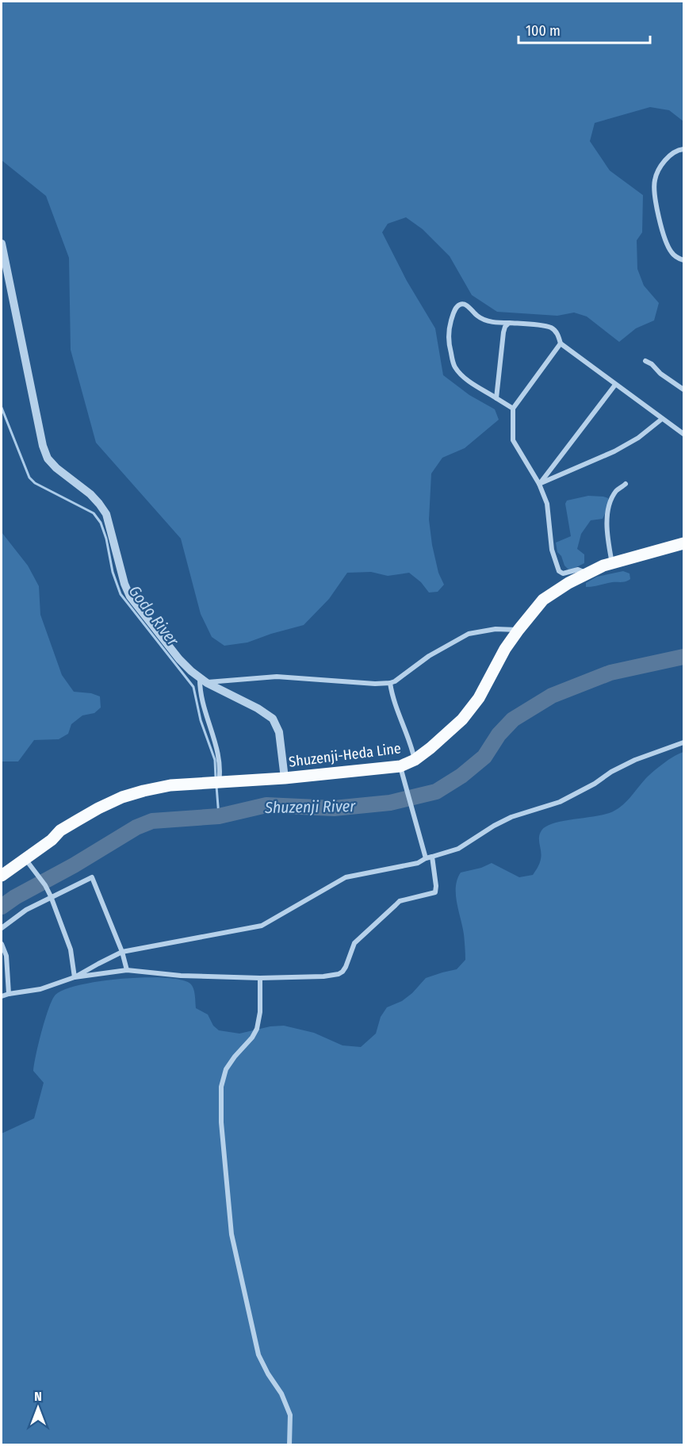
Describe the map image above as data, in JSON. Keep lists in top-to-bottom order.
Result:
{
  "streets": {
    "main road": ["Shuzenji-Heda Line"]
  },
  "water": ["Godo River", "Shuzenji River"],
  "scale_bar": "100 m",
  "north": "top"
}
